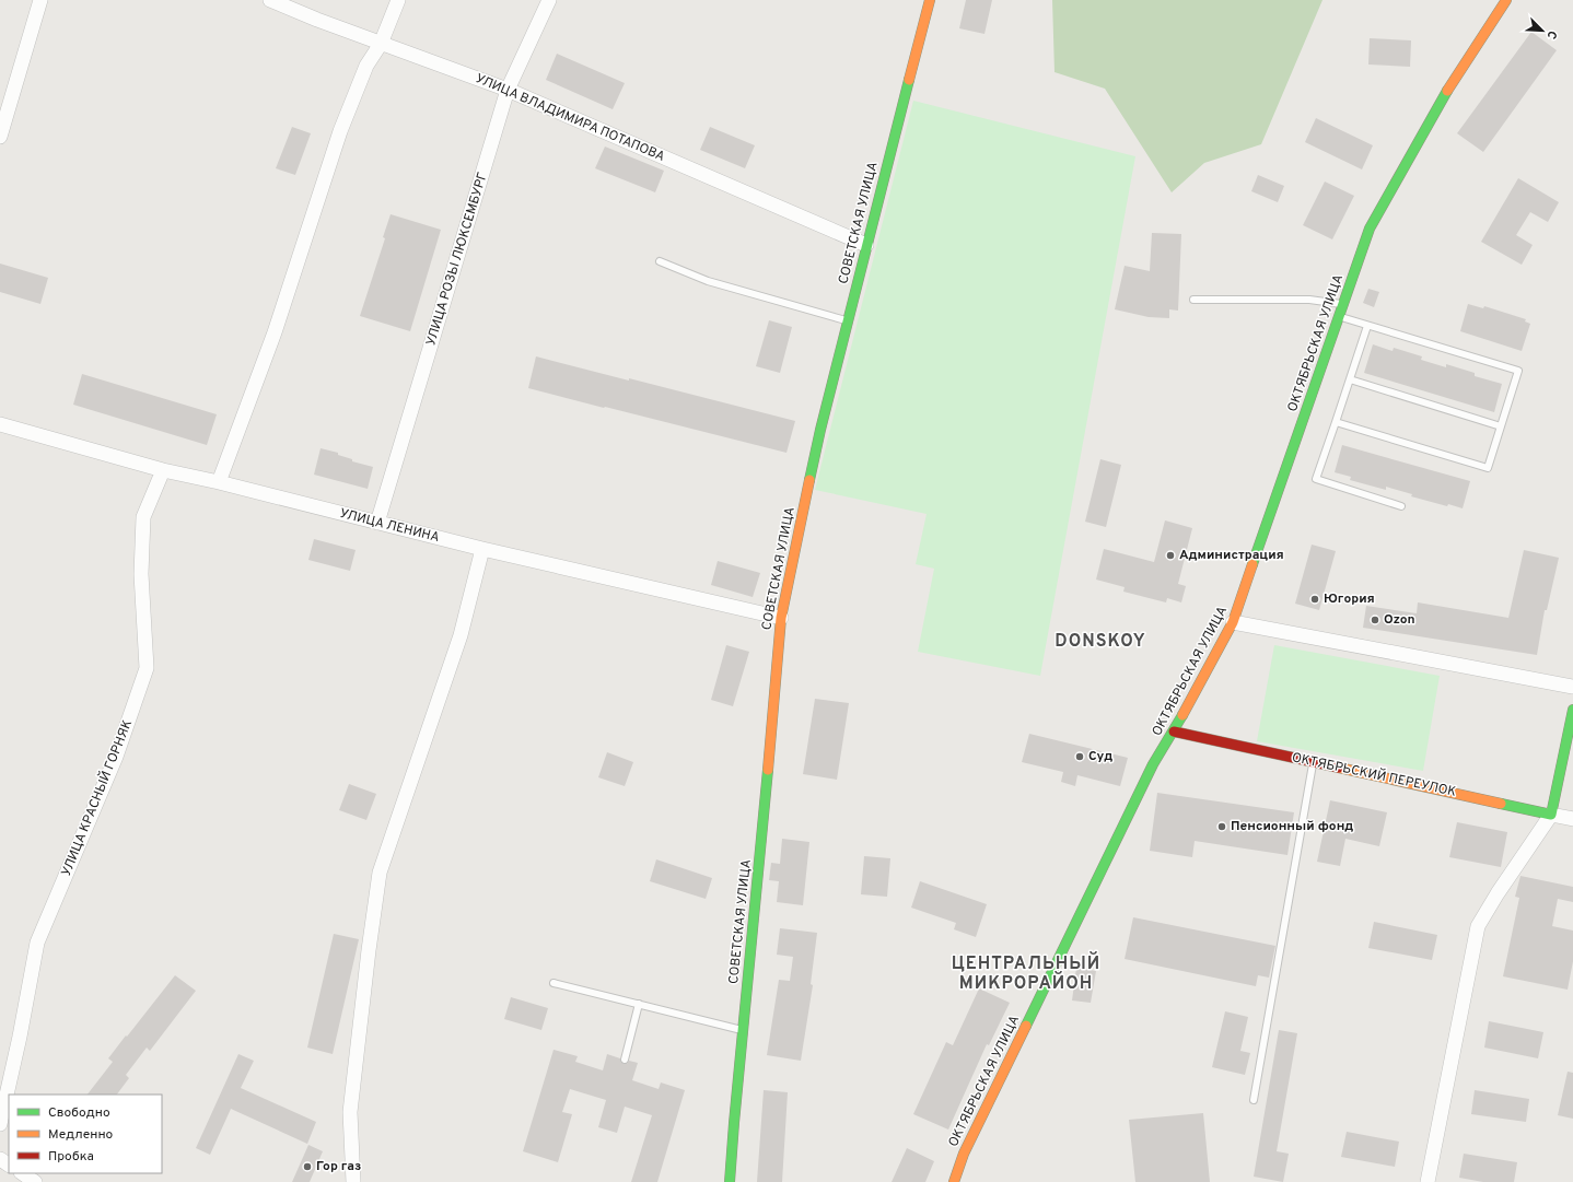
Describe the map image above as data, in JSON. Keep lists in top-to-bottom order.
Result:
{
  "streets": {
    "main road": ["СОВЕТСКАЯ УЛИЦА", "ОКТЯБРЬСКАЯ УЛИЦА", "ОКТЯБРЬСКИЙ ПЕРЕУЛОК"],
    "street": [
      "УЛИЦА ВЛАДИМИРА ПОТАПОВА",
      "УЛИЦА РОЗЫ ЛЮКСЕМБУРГ",
      "УЛИЦА ЛЕНИНА",
      "УЛИЦА КРАСНЫЙ ГОРНЯК"
    ]
  },
  "crossings": [
    ["УЛИЦА ВЛАДИМИРА ПОТАПОВА", "СОВЕТСКАЯ УЛИЦА"],
    ["УЛИЦА ВЛАДИМИРА ПОТАПОВА", "УЛИЦА РОЗЫ ЛЮКСЕМБУРГ"],
    ["СОВЕТСКАЯ УЛИЦА", "УЛИЦА ЛЕНИНА"],
    ["УЛИЦА РОЗЫ ЛЮКСЕМБУРГ", "УЛИЦА ЛЕНИНА"],
    ["ОКТЯБРЬСКАЯ УЛИЦА", "ОКТЯБРЬСКИЙ ПЕРЕУЛОК"],
    ["УЛИЦА ЛЕНИНА", "УЛИЦА КРАСНЫЙ ГОРНЯК"]
  ],
  "districts": ["DONSKOY", "ЦЕНТРАЛЬНЫЙ МИКРОРАЙОН"],
  "places": [
    "Администрация",
    "Югория",
    "Ozon",
    "Суд",
    "Пенсионный фонд",
    "Гор газ"
  ],
  "legend": ["Свободно", "Медленно", "Пробка"],
  "north": "bottom right"
}
